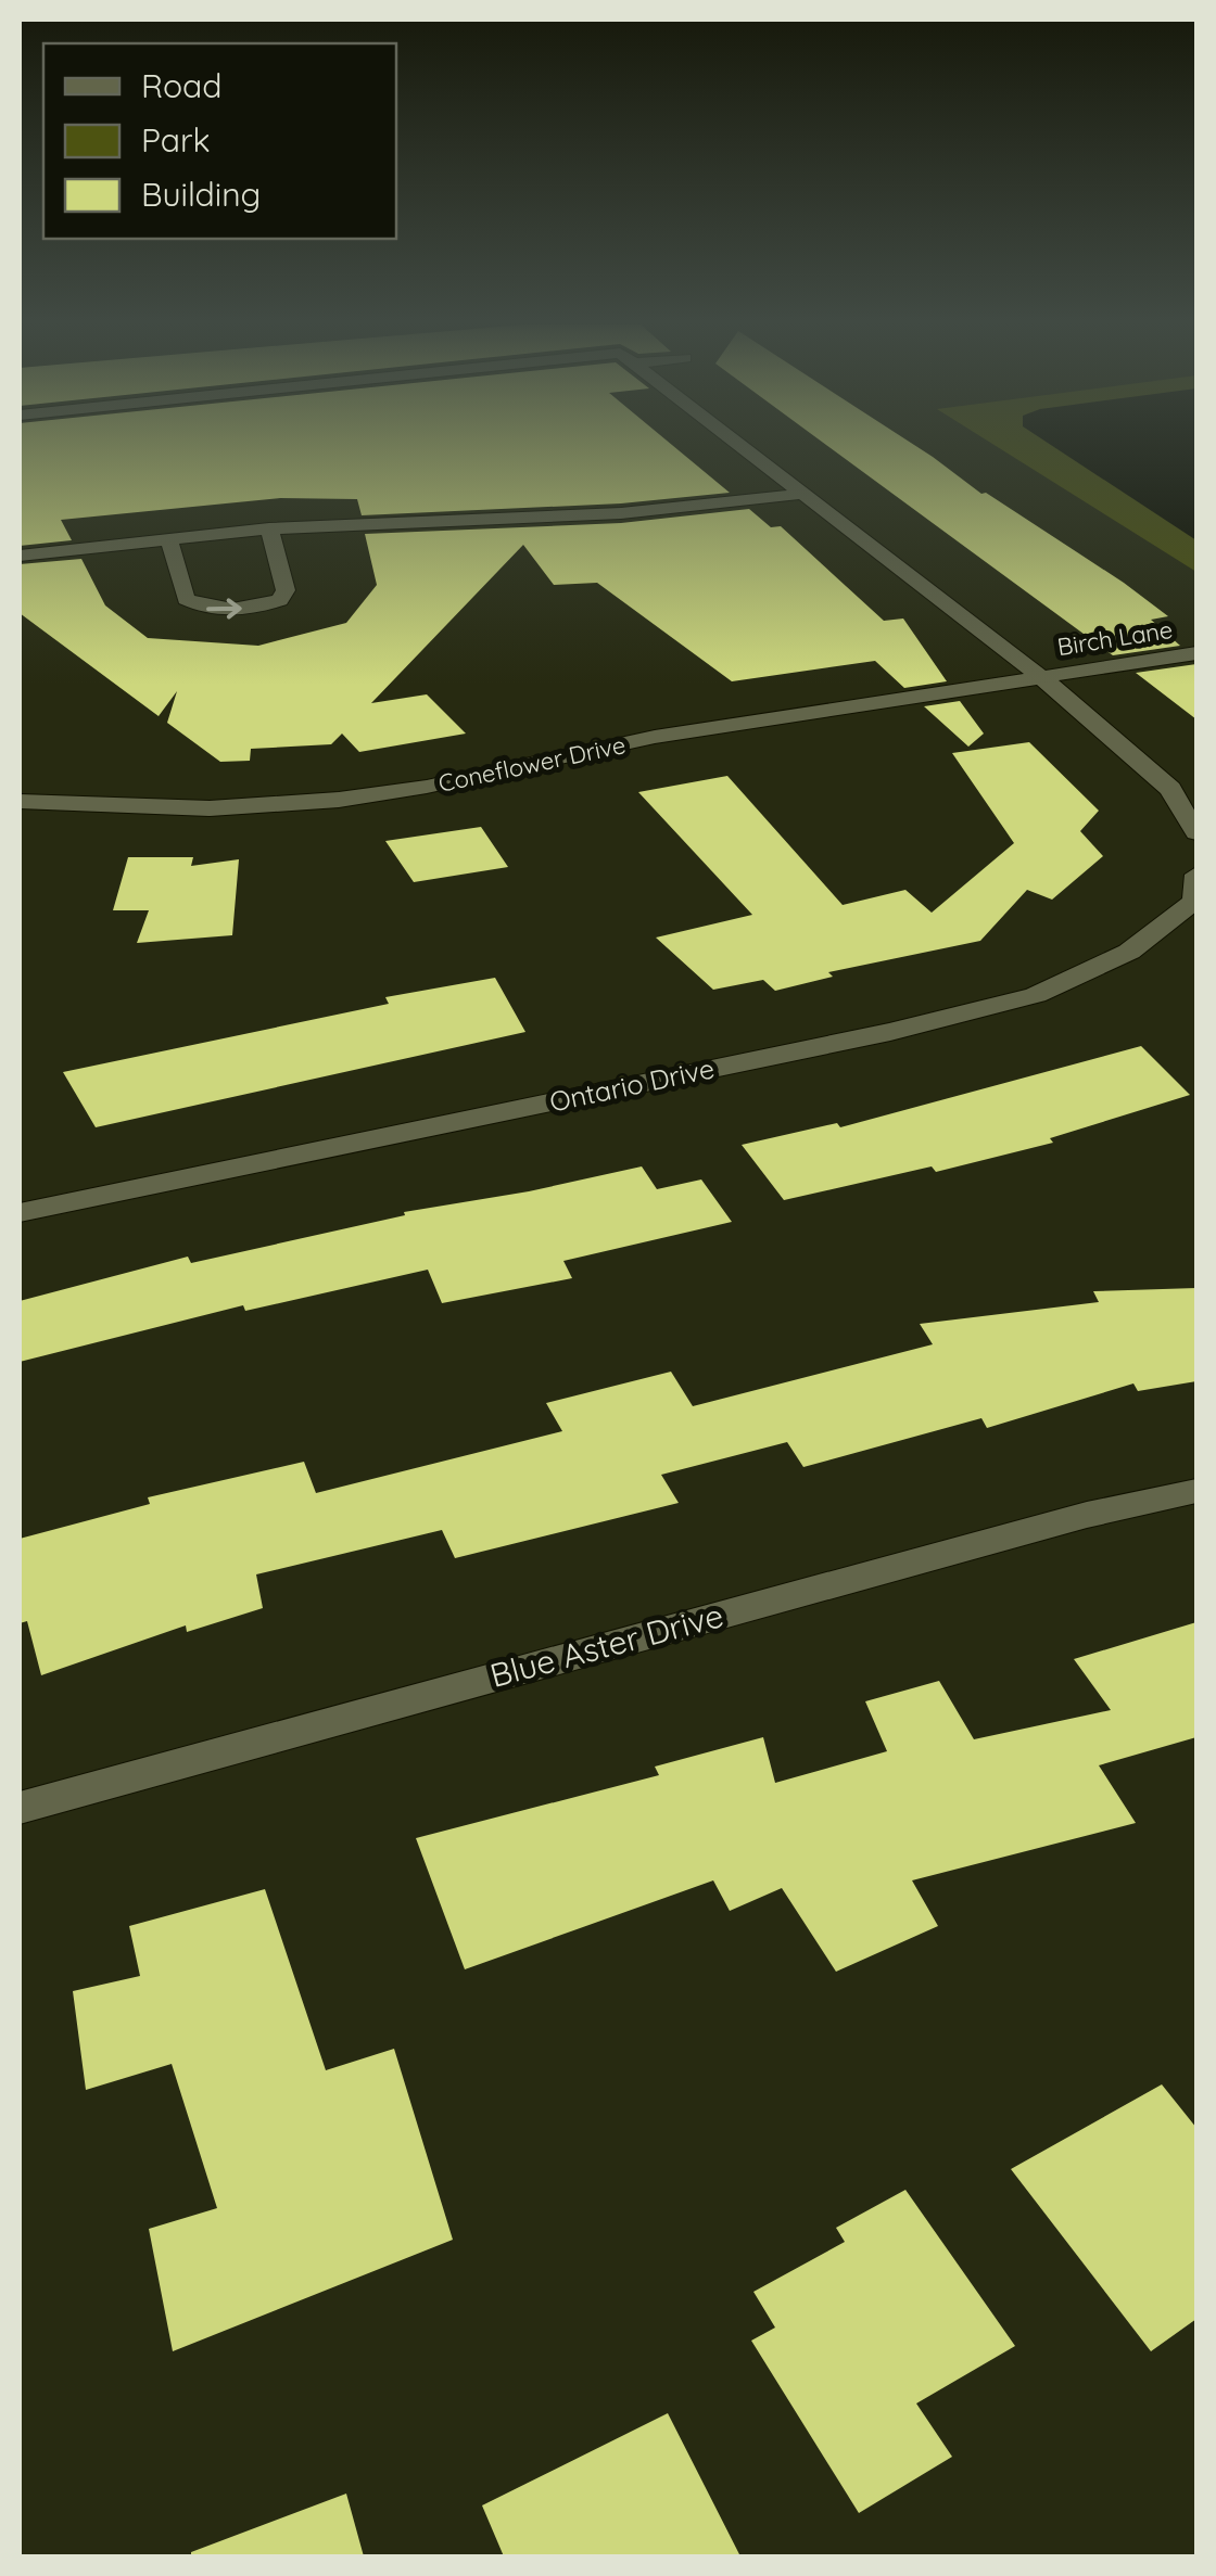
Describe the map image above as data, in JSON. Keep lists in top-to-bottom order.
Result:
{
  "streets": {
    "street": [
      "Birch Lane",
      "Coneflower Drive",
      "Ontario Drive",
      "Blue Aster Drive"
    ]
  },
  "crossings": [
    ["Birch Lane", "Coneflower Drive"]
  ],
  "legend": ["Road", "Park", "Building"]
}
